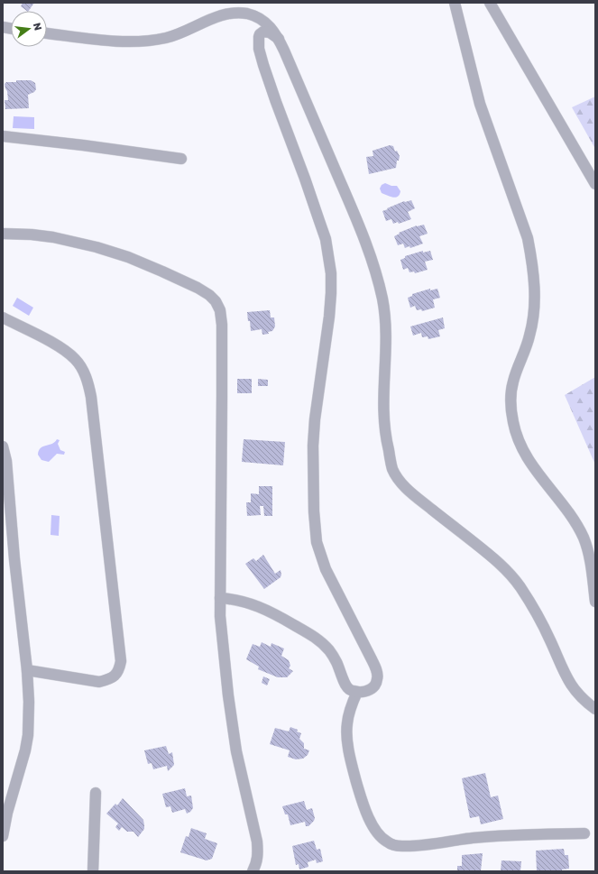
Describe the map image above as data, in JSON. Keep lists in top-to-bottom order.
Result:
{
  "north": "right"
}
